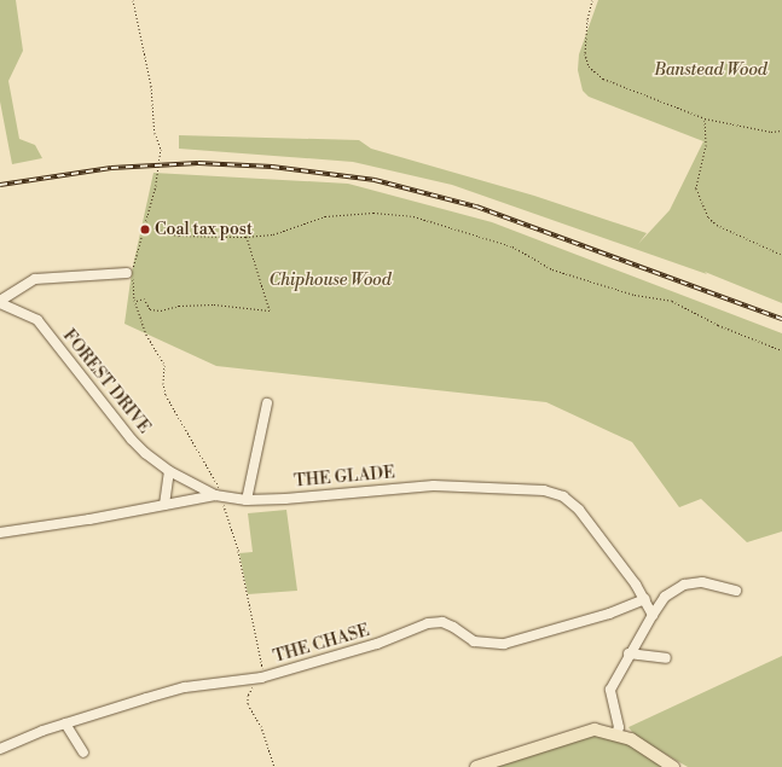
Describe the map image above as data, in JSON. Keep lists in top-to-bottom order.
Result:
{
  "streets": {
    "street": ["FOREST DRIVE", "THE GLADE", "THE CHASE"]
  },
  "crossings": [
    ["FOREST DRIVE", "THE GLADE"],
    ["THE GLADE", "THE CHASE"]
  ],
  "parks": ["Banstead Wood", "Chiphouse Wood"],
  "places": ["Coal tax post"]
}
